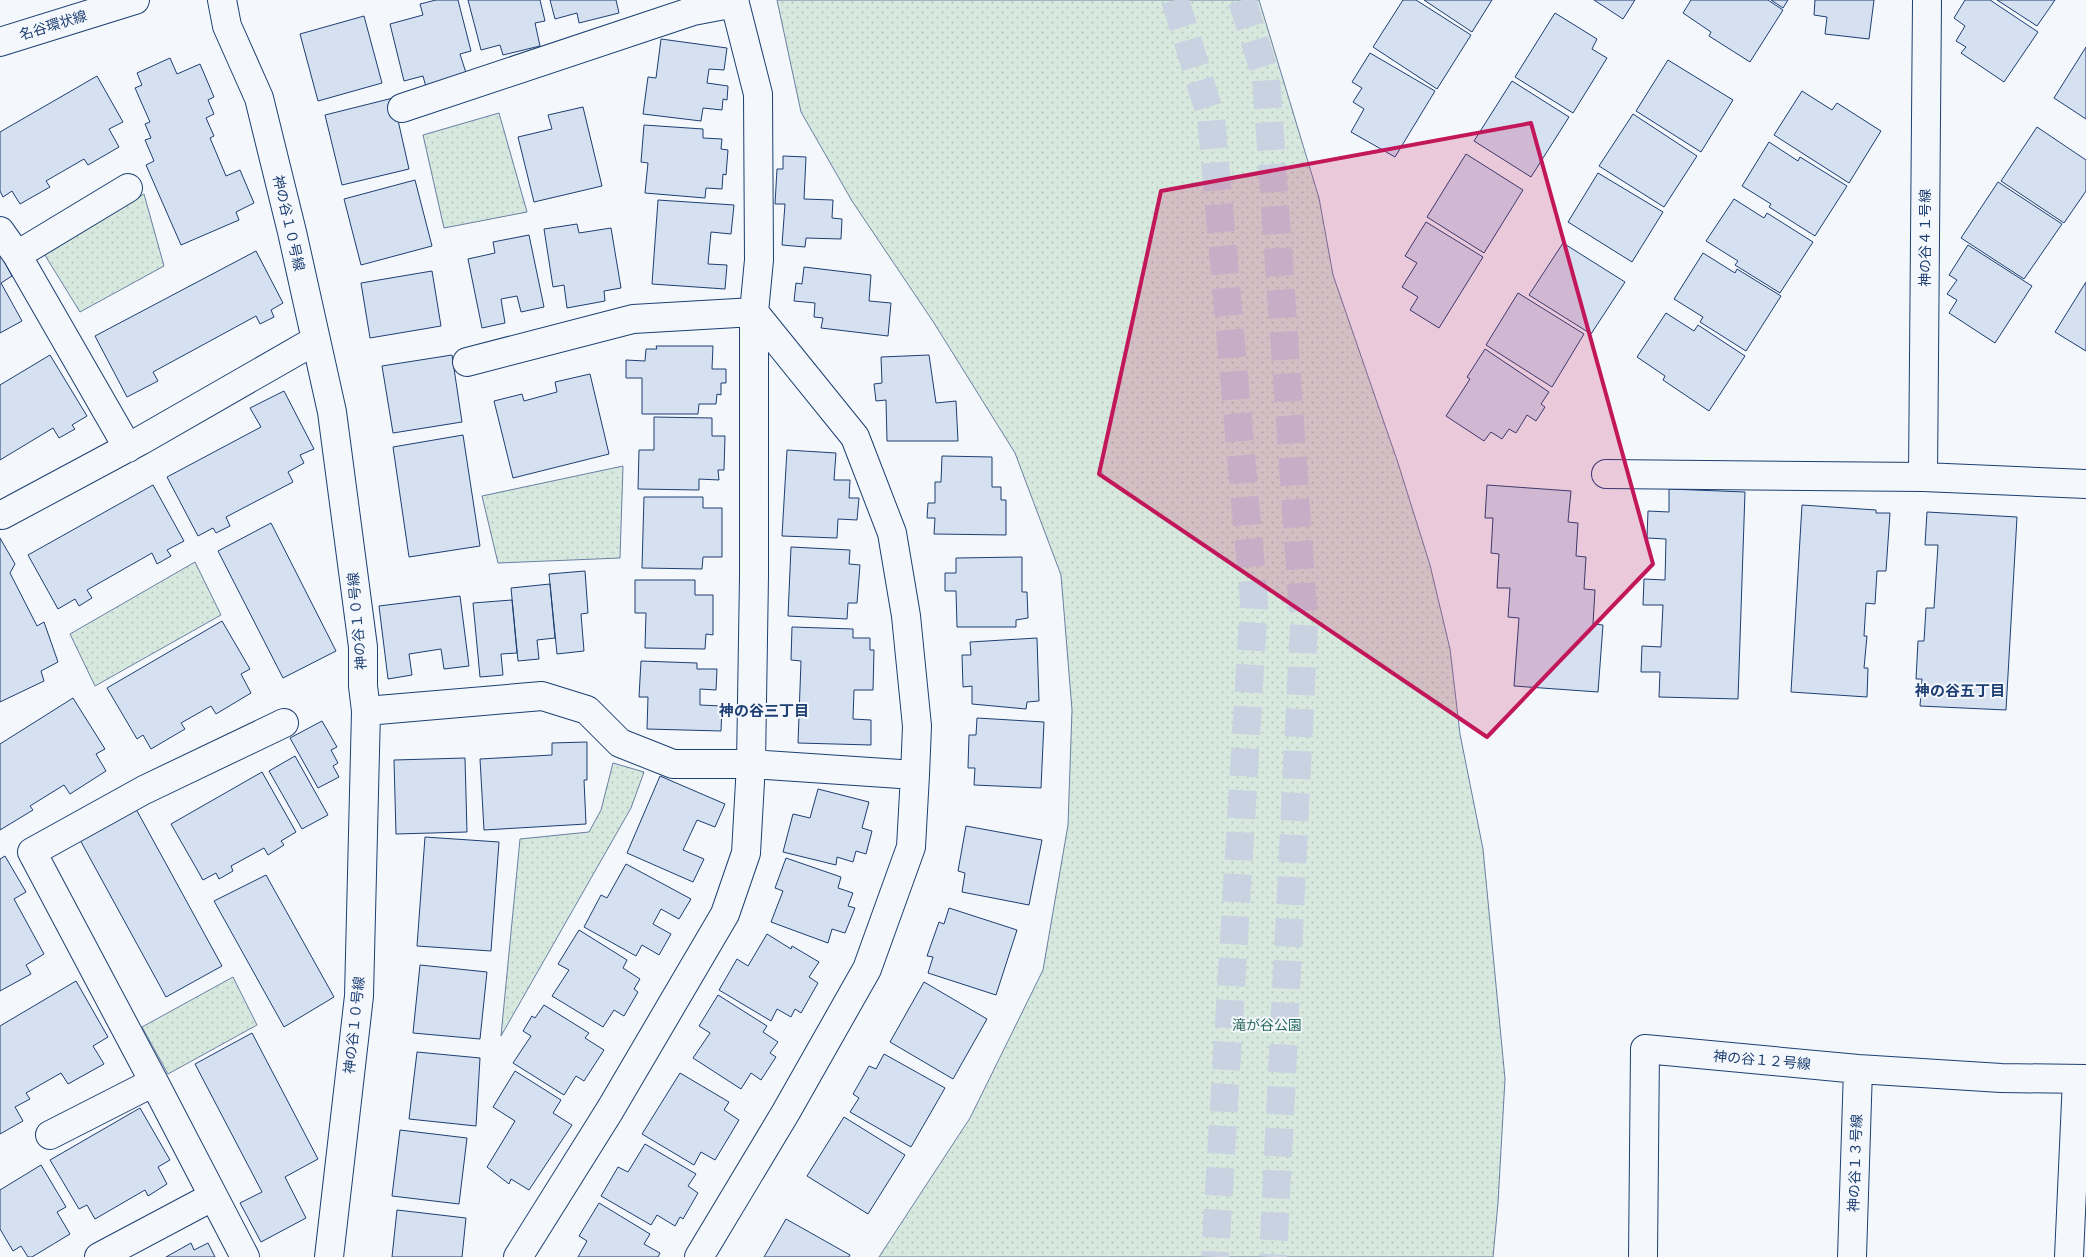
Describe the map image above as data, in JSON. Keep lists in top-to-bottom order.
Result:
{
  "streets": {
    "street": [
      "名谷環状線",
      "神の谷１０号線",
      "神の谷４１号線",
      "神の谷１２号線",
      "神の谷１３号線"
    ]
  },
  "crossings": [
    ["神の谷１２号線", "神の谷１３号線"]
  ],
  "districts": ["神の谷五丁目", "神の谷三丁目"],
  "parks": ["滝が谷公園"]
}
